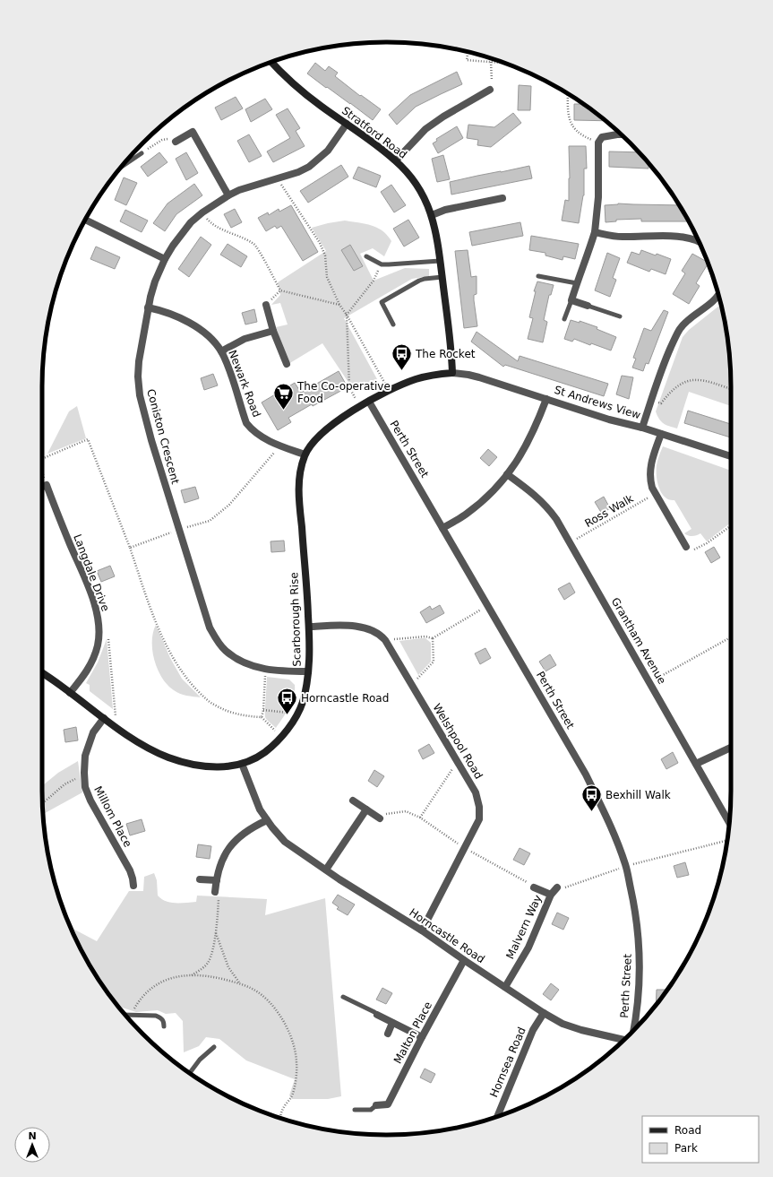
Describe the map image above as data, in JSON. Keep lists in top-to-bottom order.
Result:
{
  "streets": {
    "street": [
      "Stratford Road",
      "Newark Road",
      "St Andrews View",
      "Coniston Crescent",
      "Perth Street",
      "Langdale Drive",
      "Scarborough Rise",
      "Grantham Avenue",
      "Welshpool Road",
      "Millom Place",
      "Malvern Way",
      "Horncastle Road",
      "Malton Place",
      "Hornsea Road"
    ],
    "path": ["Ross Walk"]
  },
  "crossings": [
    ["Stratford Road", "St Andrews View"],
    ["Stratford Road", "Coniston Crescent"],
    ["Stratford Road", "Scarborough Rise"],
    ["Newark Road", "Coniston Crescent"],
    ["Newark Road", "Scarborough Rise"],
    ["St Andrews View", "Scarborough Rise"],
    ["Coniston Crescent", "Scarborough Rise"],
    ["Perth Street", "Scarborough Rise"],
    ["Ross Walk", "Grantham Avenue"],
    ["Langdale Drive", "Scarborough Rise"],
    ["Scarborough Rise", "Welshpool Road"],
    ["Scarborough Rise", "Millom Place"],
    ["Scarborough Rise", "Horncastle Road"],
    ["Welshpool Road", "Horncastle Road"],
    ["Malvern Way", "Horncastle Road"],
    ["Horncastle Road", "Malton Place"],
    ["Horncastle Road", "Hornsea Road"]
  ],
  "places": {
    "bus stop": ["The Rocket", "Horncastle Road", "Bexhill Walk"],
    "supermarket": ["The Co-operative Food"]
  },
  "legend": ["Road", "Park"],
  "north": "top"
}
